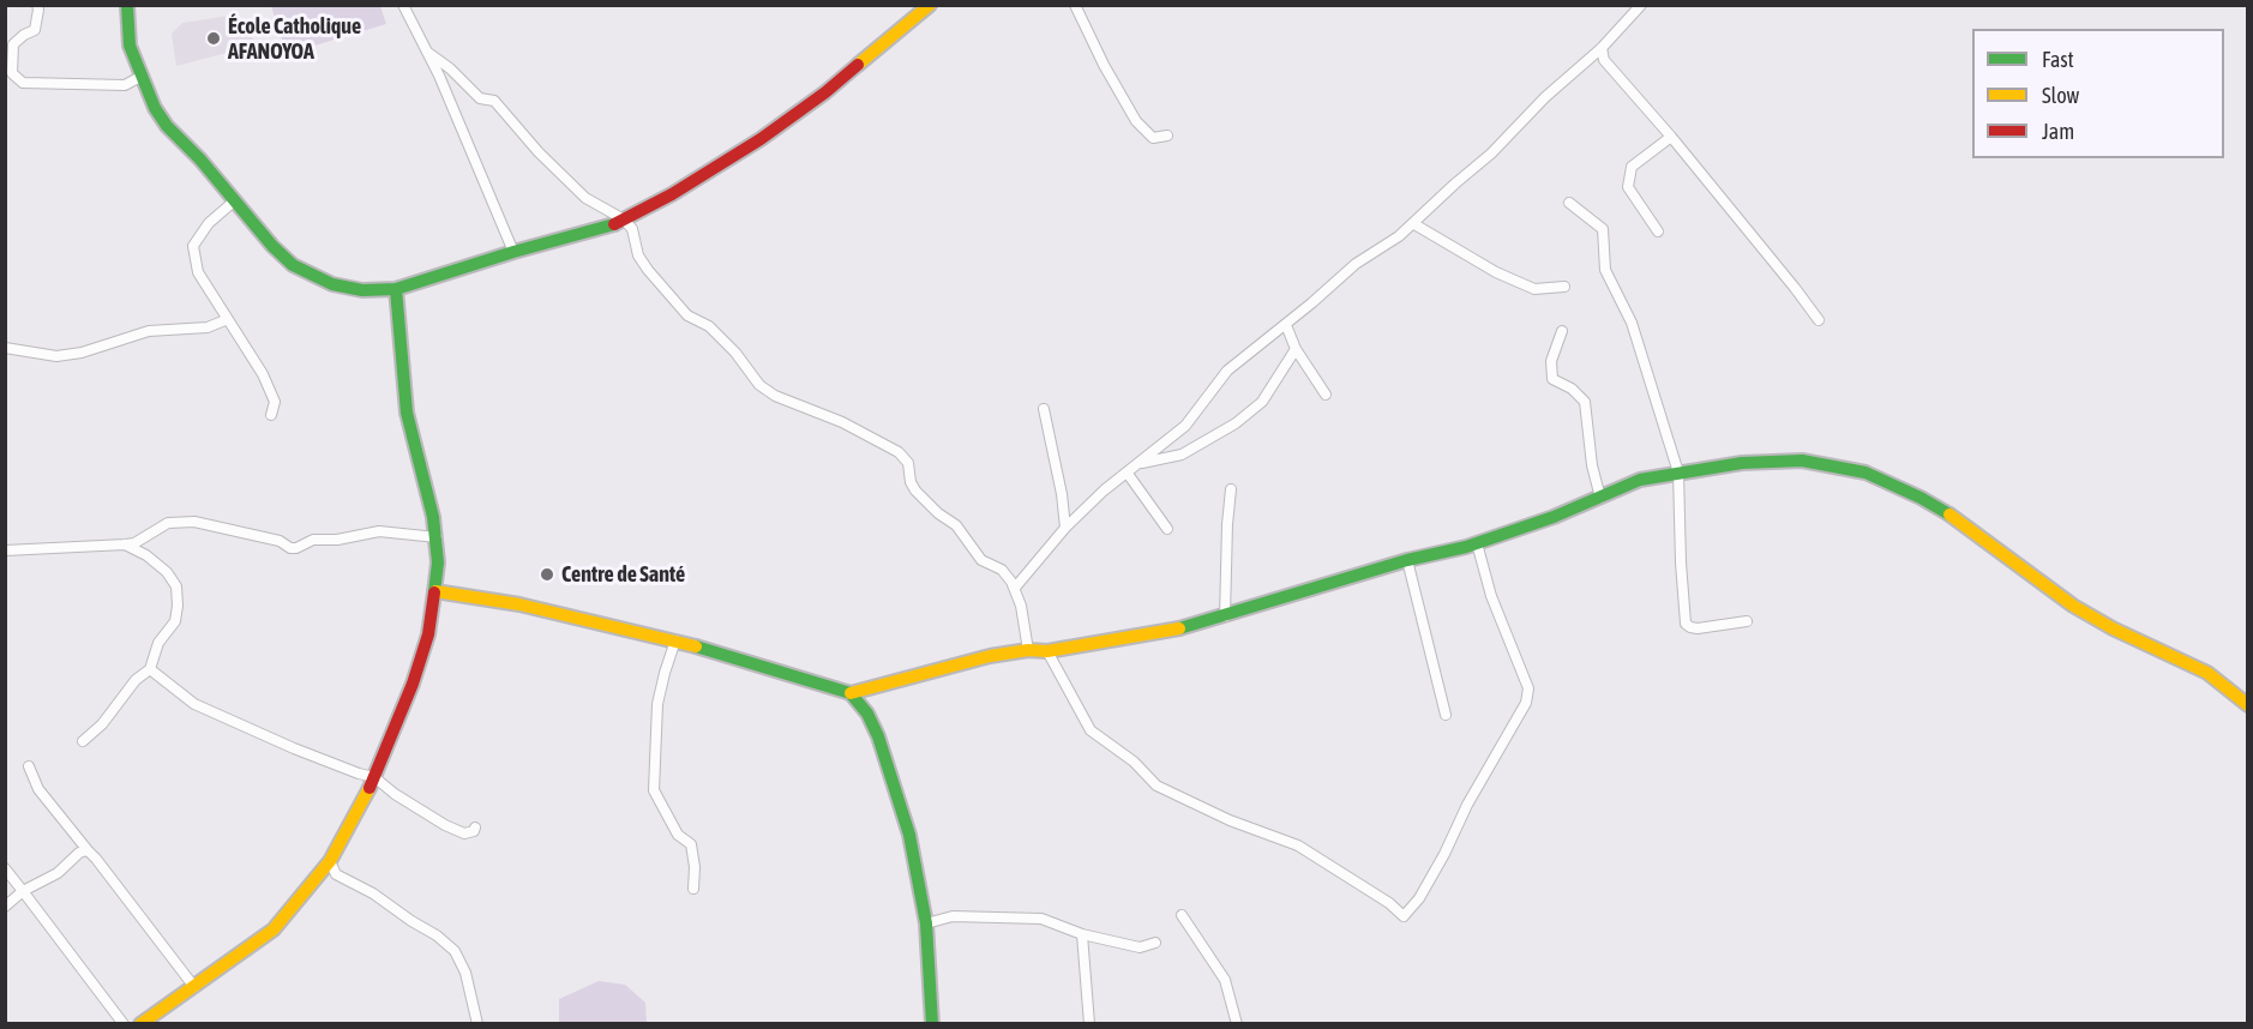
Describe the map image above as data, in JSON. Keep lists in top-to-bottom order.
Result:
{
  "places": ["École Catholique AFANOYOA", "Centre de Santé"],
  "legend": ["Fast", "Slow", "Jam"]
}
